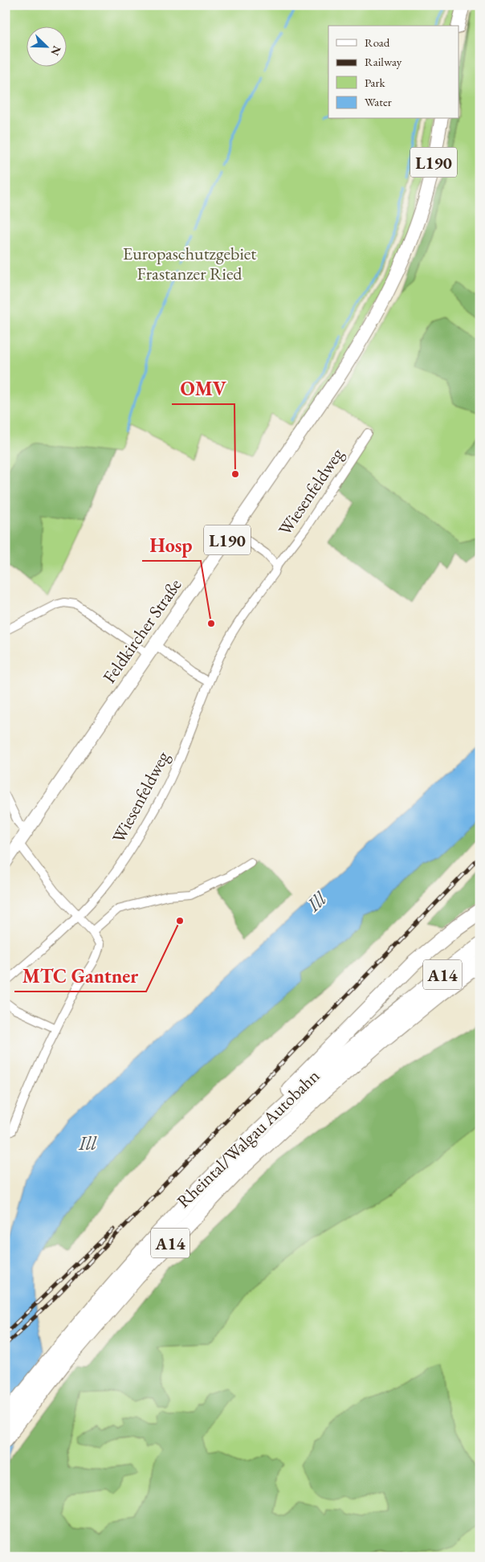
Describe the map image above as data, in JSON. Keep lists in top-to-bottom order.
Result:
{
  "streets": {
    "highway": ["A14", "Rheintal/Walgau Autobahn"],
    "main road": ["L190", "Feldkircher Straße"],
    "street": ["Wiesenfeldweg"]
  },
  "crossings": [
    ["Wiesenfeldweg", "Feldkircher Straße"]
  ],
  "water": ["Ill"],
  "parks": ["Europaschutzgebiet Frastanzer Ried"],
  "places": ["OMV", "Hosp", "MTC Gantner"],
  "legend": [
    "Road",
    "Railway",
    "Park",
    "Water"
  ],
  "north": "bottom right"
}
